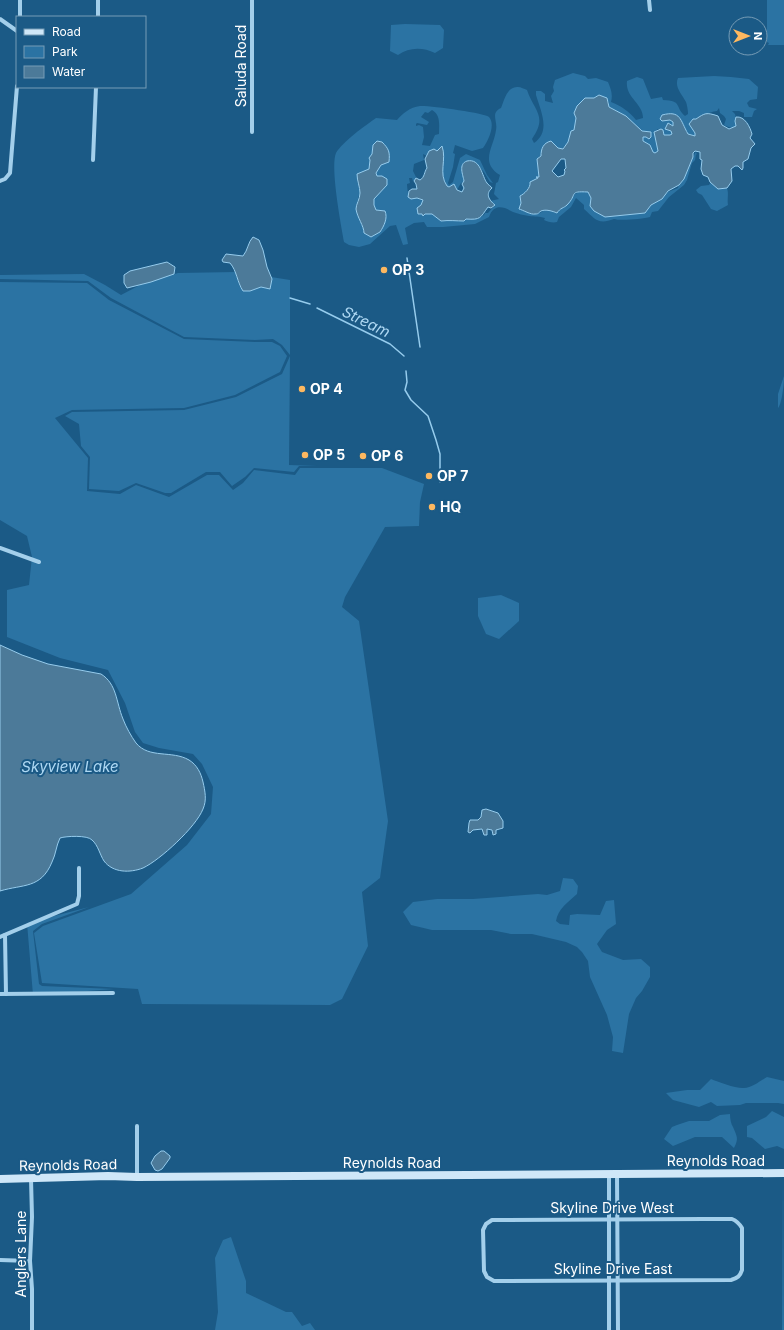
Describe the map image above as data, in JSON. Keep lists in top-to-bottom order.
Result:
{
  "streets": {
    "street": [
      "Saluda Road",
      "Reynolds Road",
      "Skyline Drive West",
      "Anglers Lane",
      "Skyline Drive East"
    ]
  },
  "crossings": [
    ["Reynolds Road", "Anglers Lane"],
    ["Skyline Drive West", "Skyline Drive East"]
  ],
  "water": ["Stream", "Skyview Lake"],
  "places": [
    "OP 3",
    "OP 4",
    "OP 5",
    "OP 6",
    "OP 7",
    "HQ"
  ],
  "legend": ["Road", "Park", "Water"],
  "north": "right"
}
